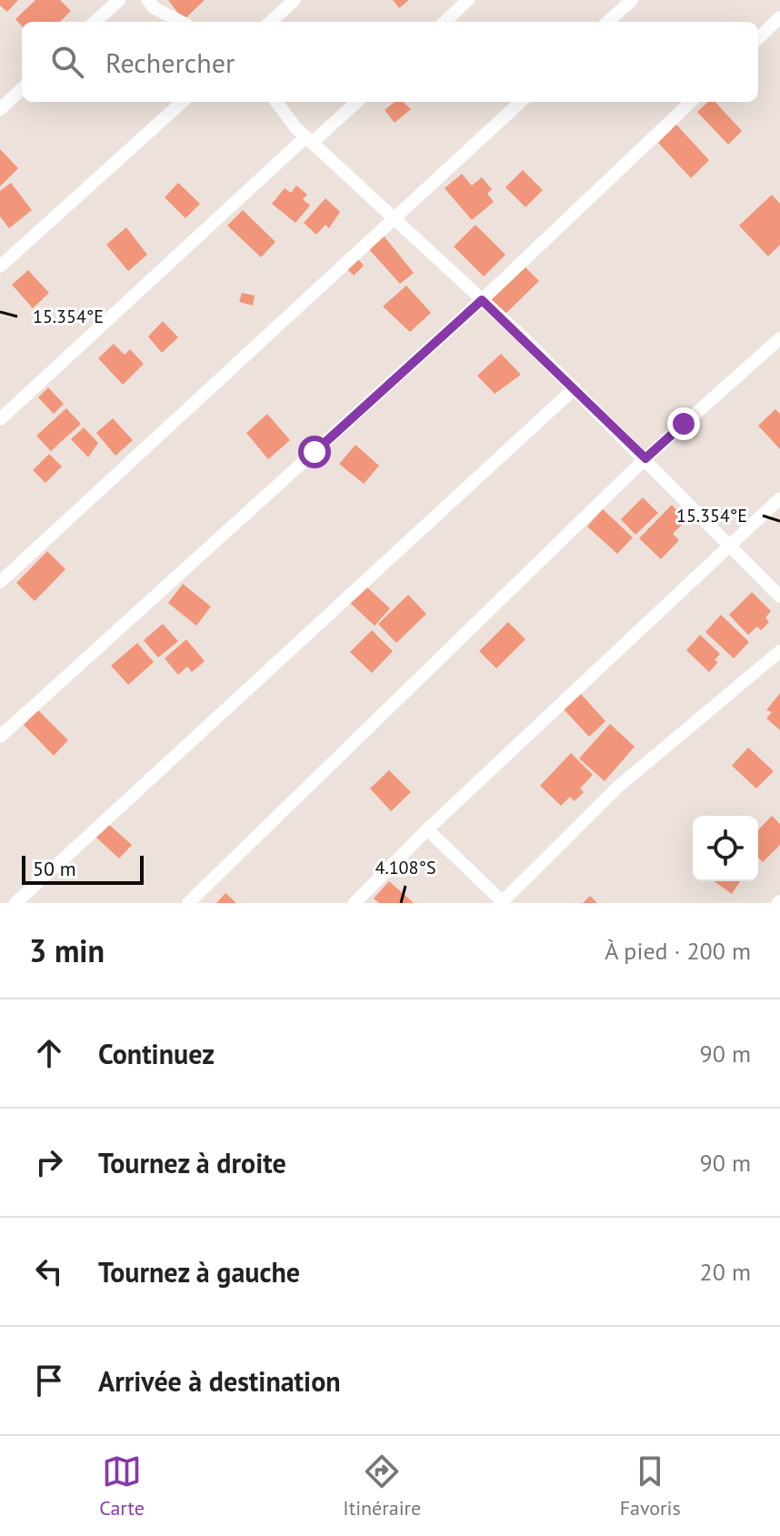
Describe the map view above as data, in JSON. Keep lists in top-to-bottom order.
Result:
{
  "scale_bar": "50 m",
  "page": {
    "search": "Rechercher",
    "scale": "50 m",
    "heading": ["3 min", "À pied · 200 m"],
    "list": [
      ["Continuez", "90 m"],
      ["Tournez à droite", "90 m"],
      ["Tournez à gauche", "20 m"],
      "Arrivée à destination"
    ],
    "nav": ["Carte", "Itinéraire", "Favoris"]
  },
  "coordinates": ["15.354°E", "4.108°S"]
}
